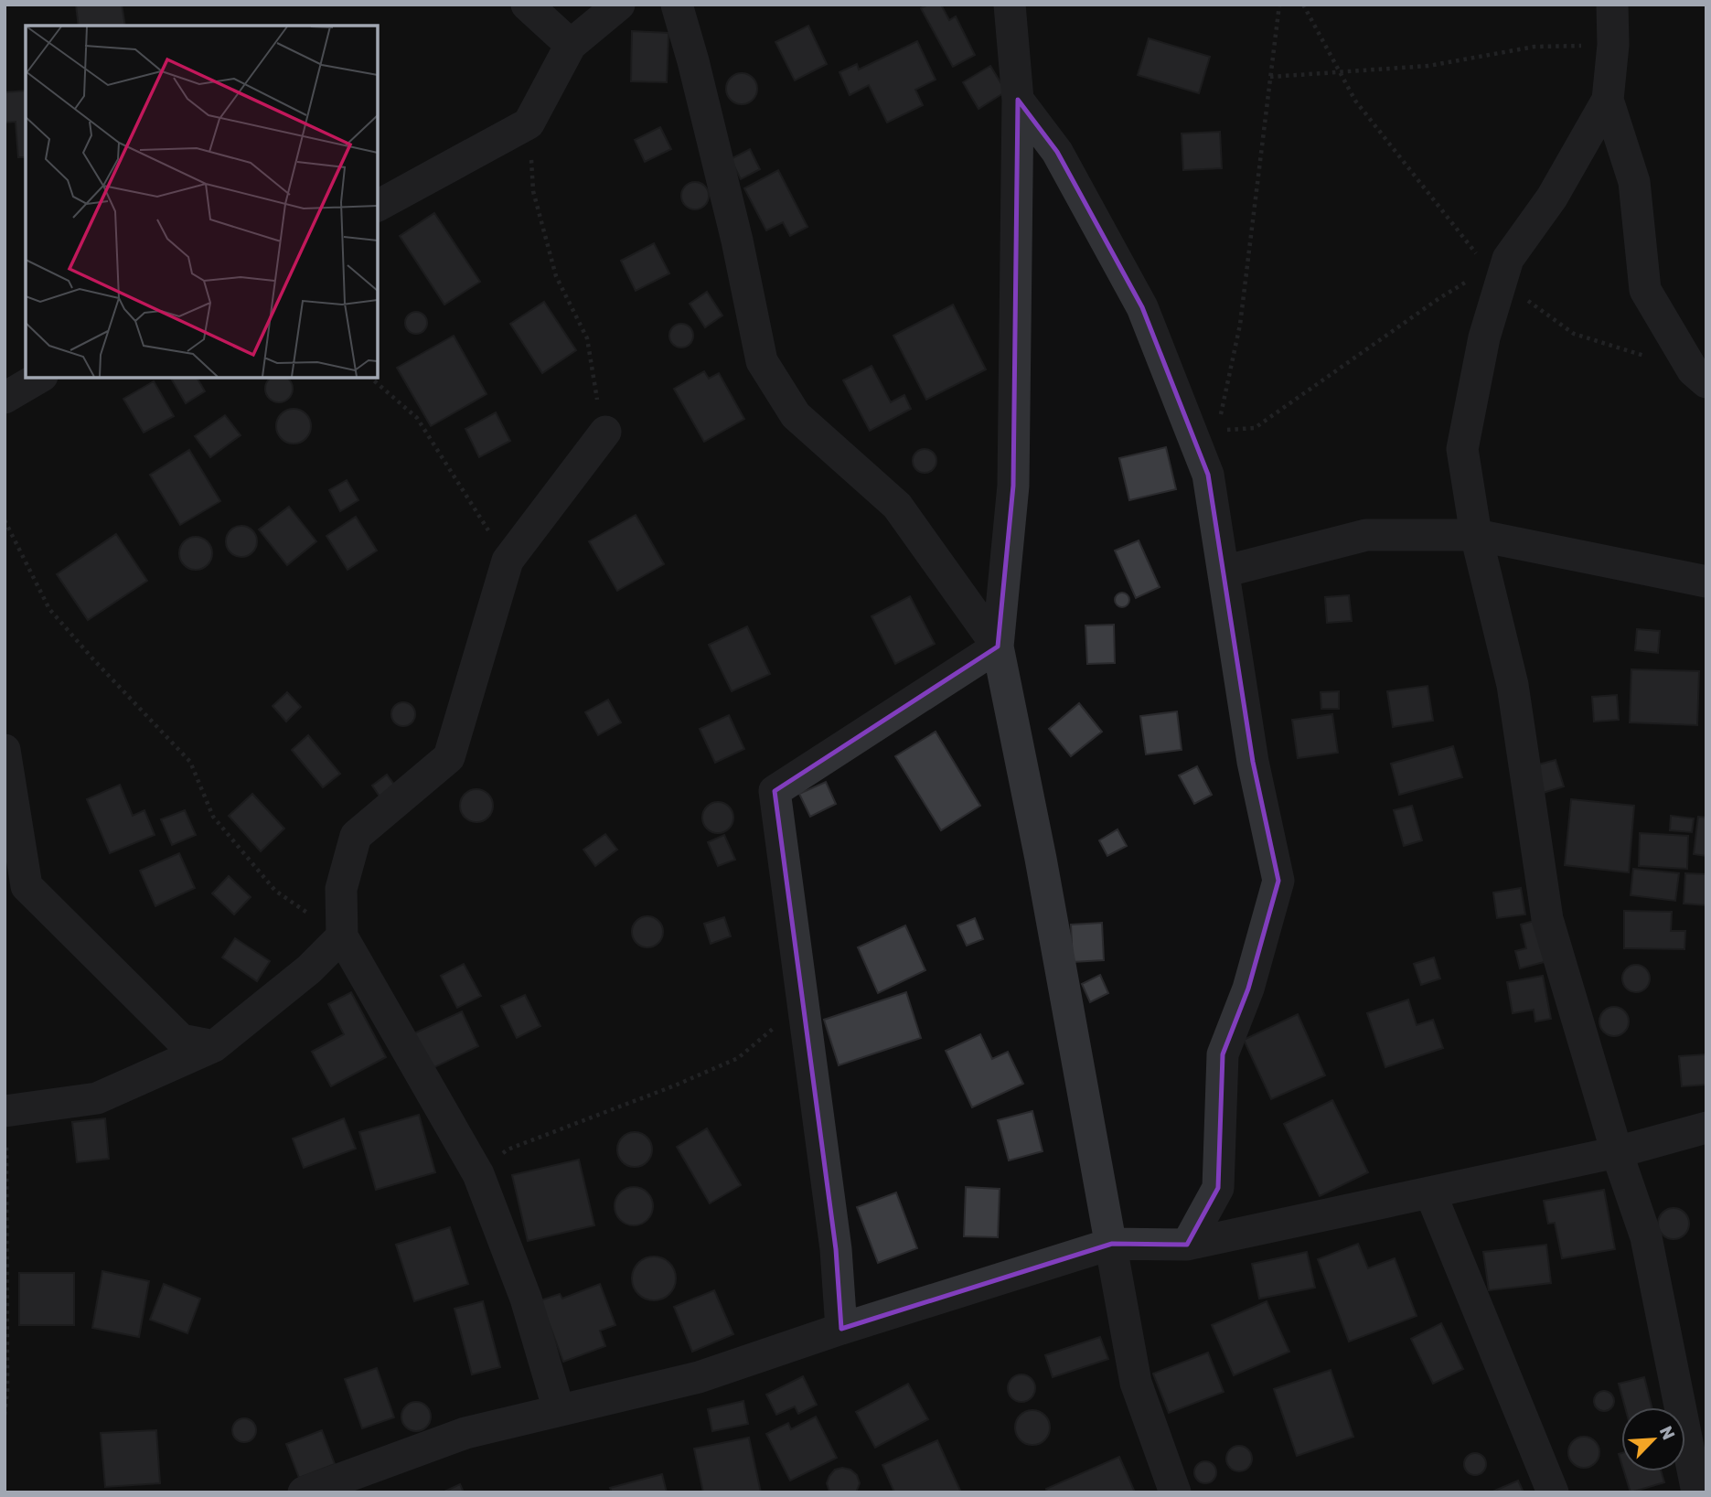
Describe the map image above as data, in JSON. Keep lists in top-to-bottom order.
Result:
{
  "north": "top right"
}
